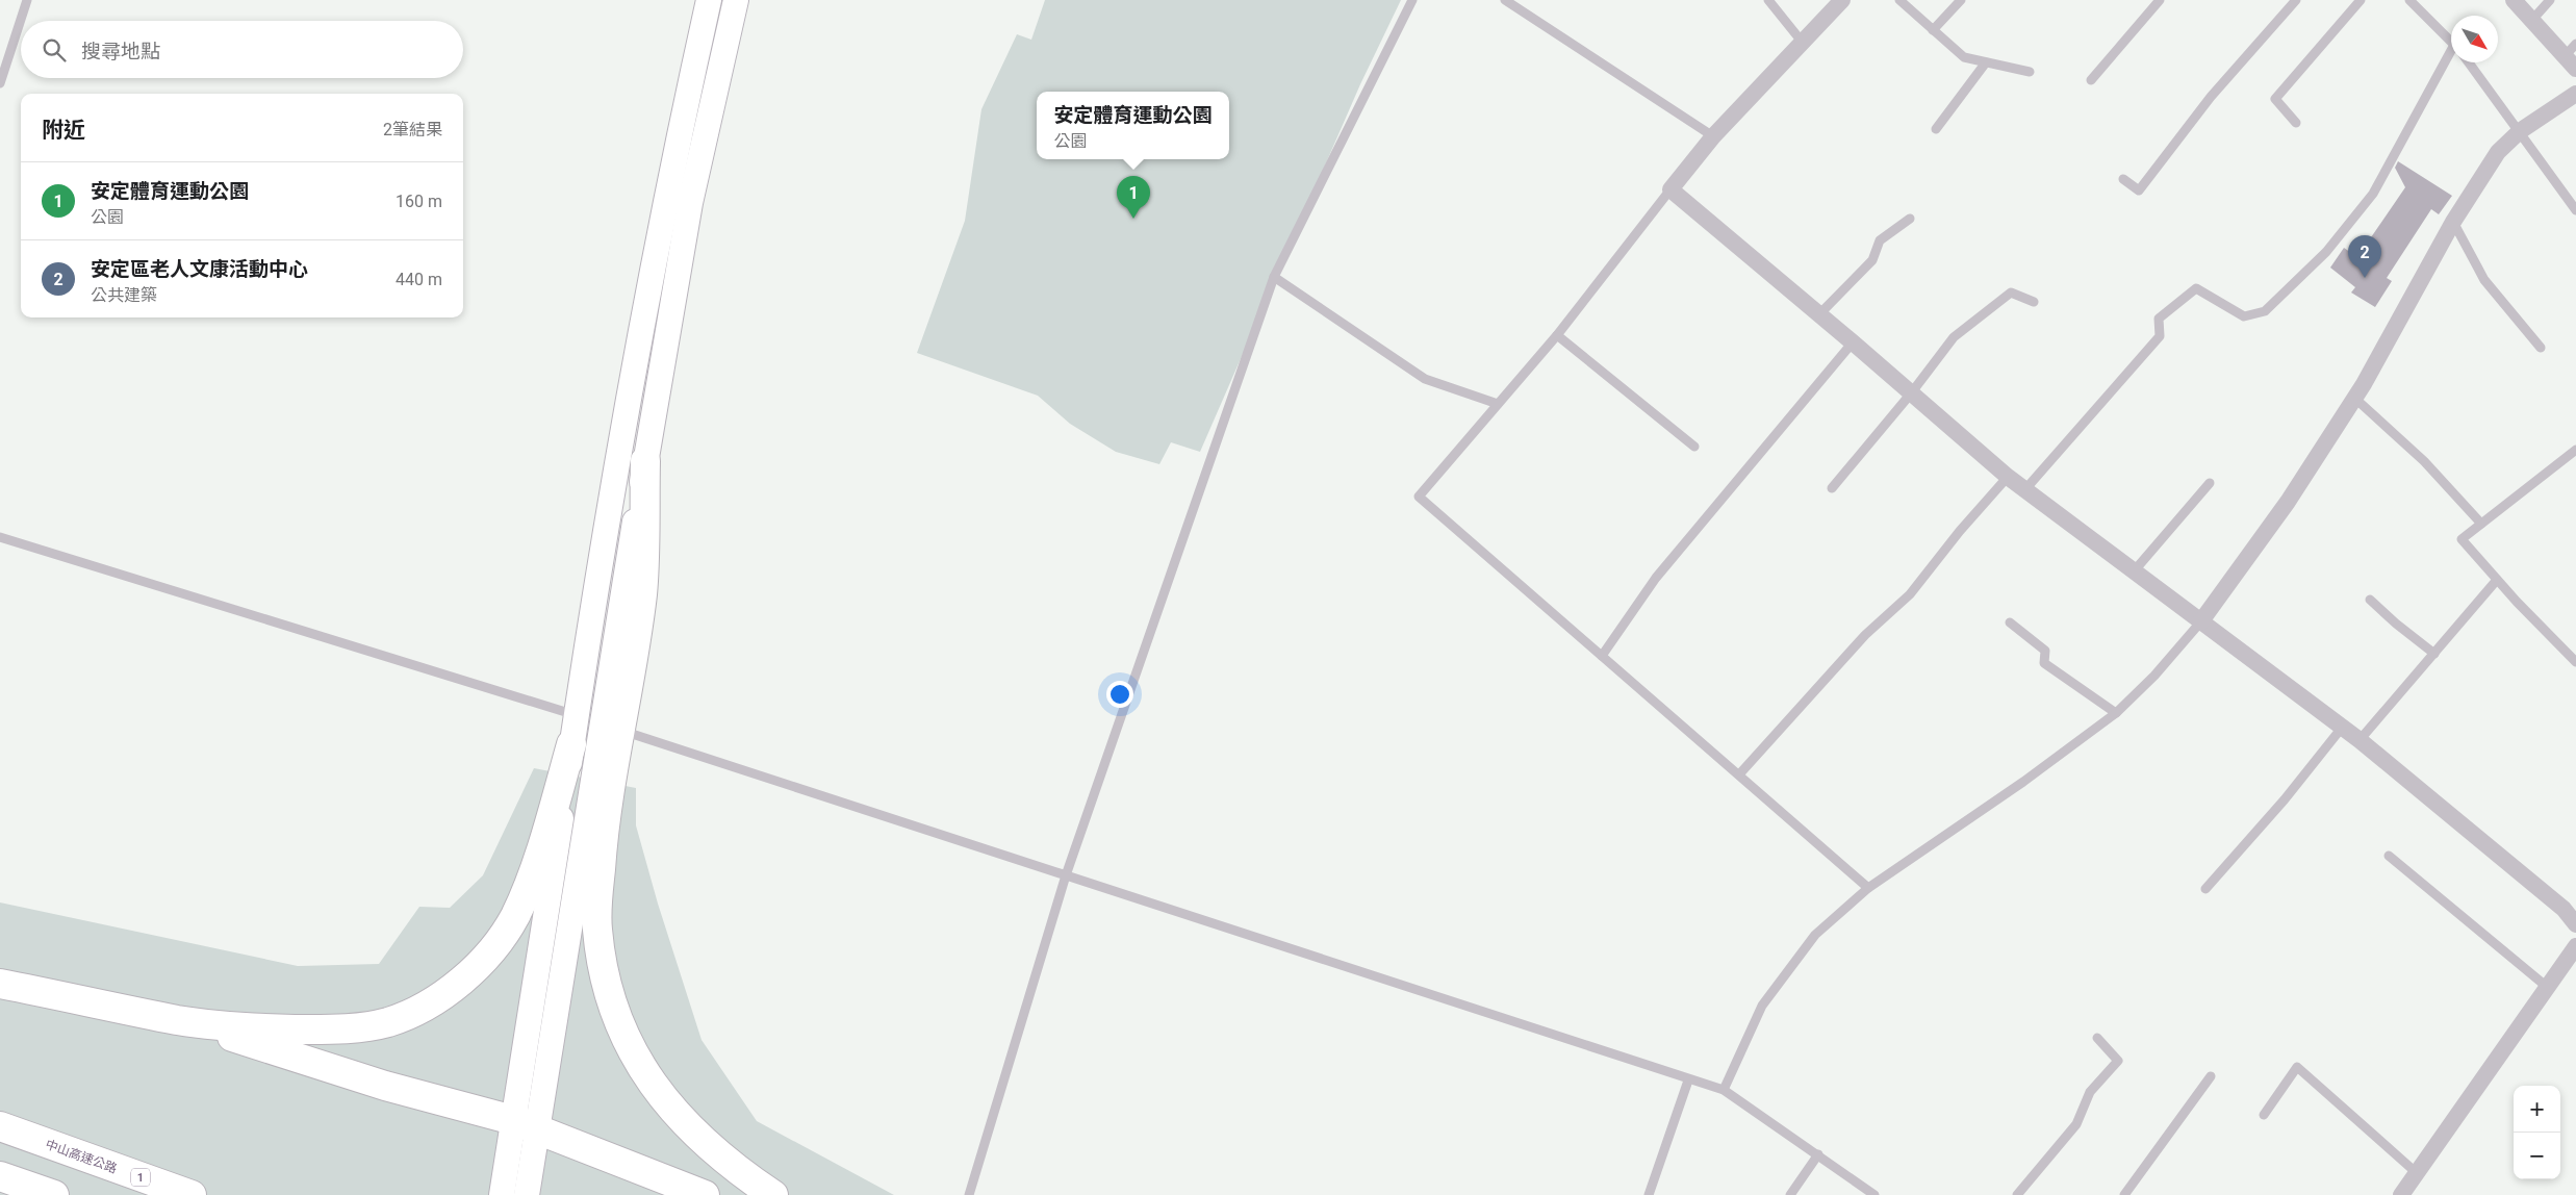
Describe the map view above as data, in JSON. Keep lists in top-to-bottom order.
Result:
{
  "streets": {
    "highway": ["中山高速公路", "1"]
  },
  "north": "bottom right",
  "page": {
    "search": "搜尋地點",
    "popup": ["安定體育運動公園", "公園"],
    "heading": ["附近", "2筆結果"],
    "list": [
      {
        "mark": "1",
        "name": "安定體育運動公園",
        "note": "公園",
        "value": "160 m"
      },
      {
        "mark": "2",
        "name": "安定區老人文康活動中心",
        "note": "公共建築",
        "value": "440 m"
      }
    ],
    "pins": ["1", "2"],
    "map_buttons": ["+", "−"]
  }
}
